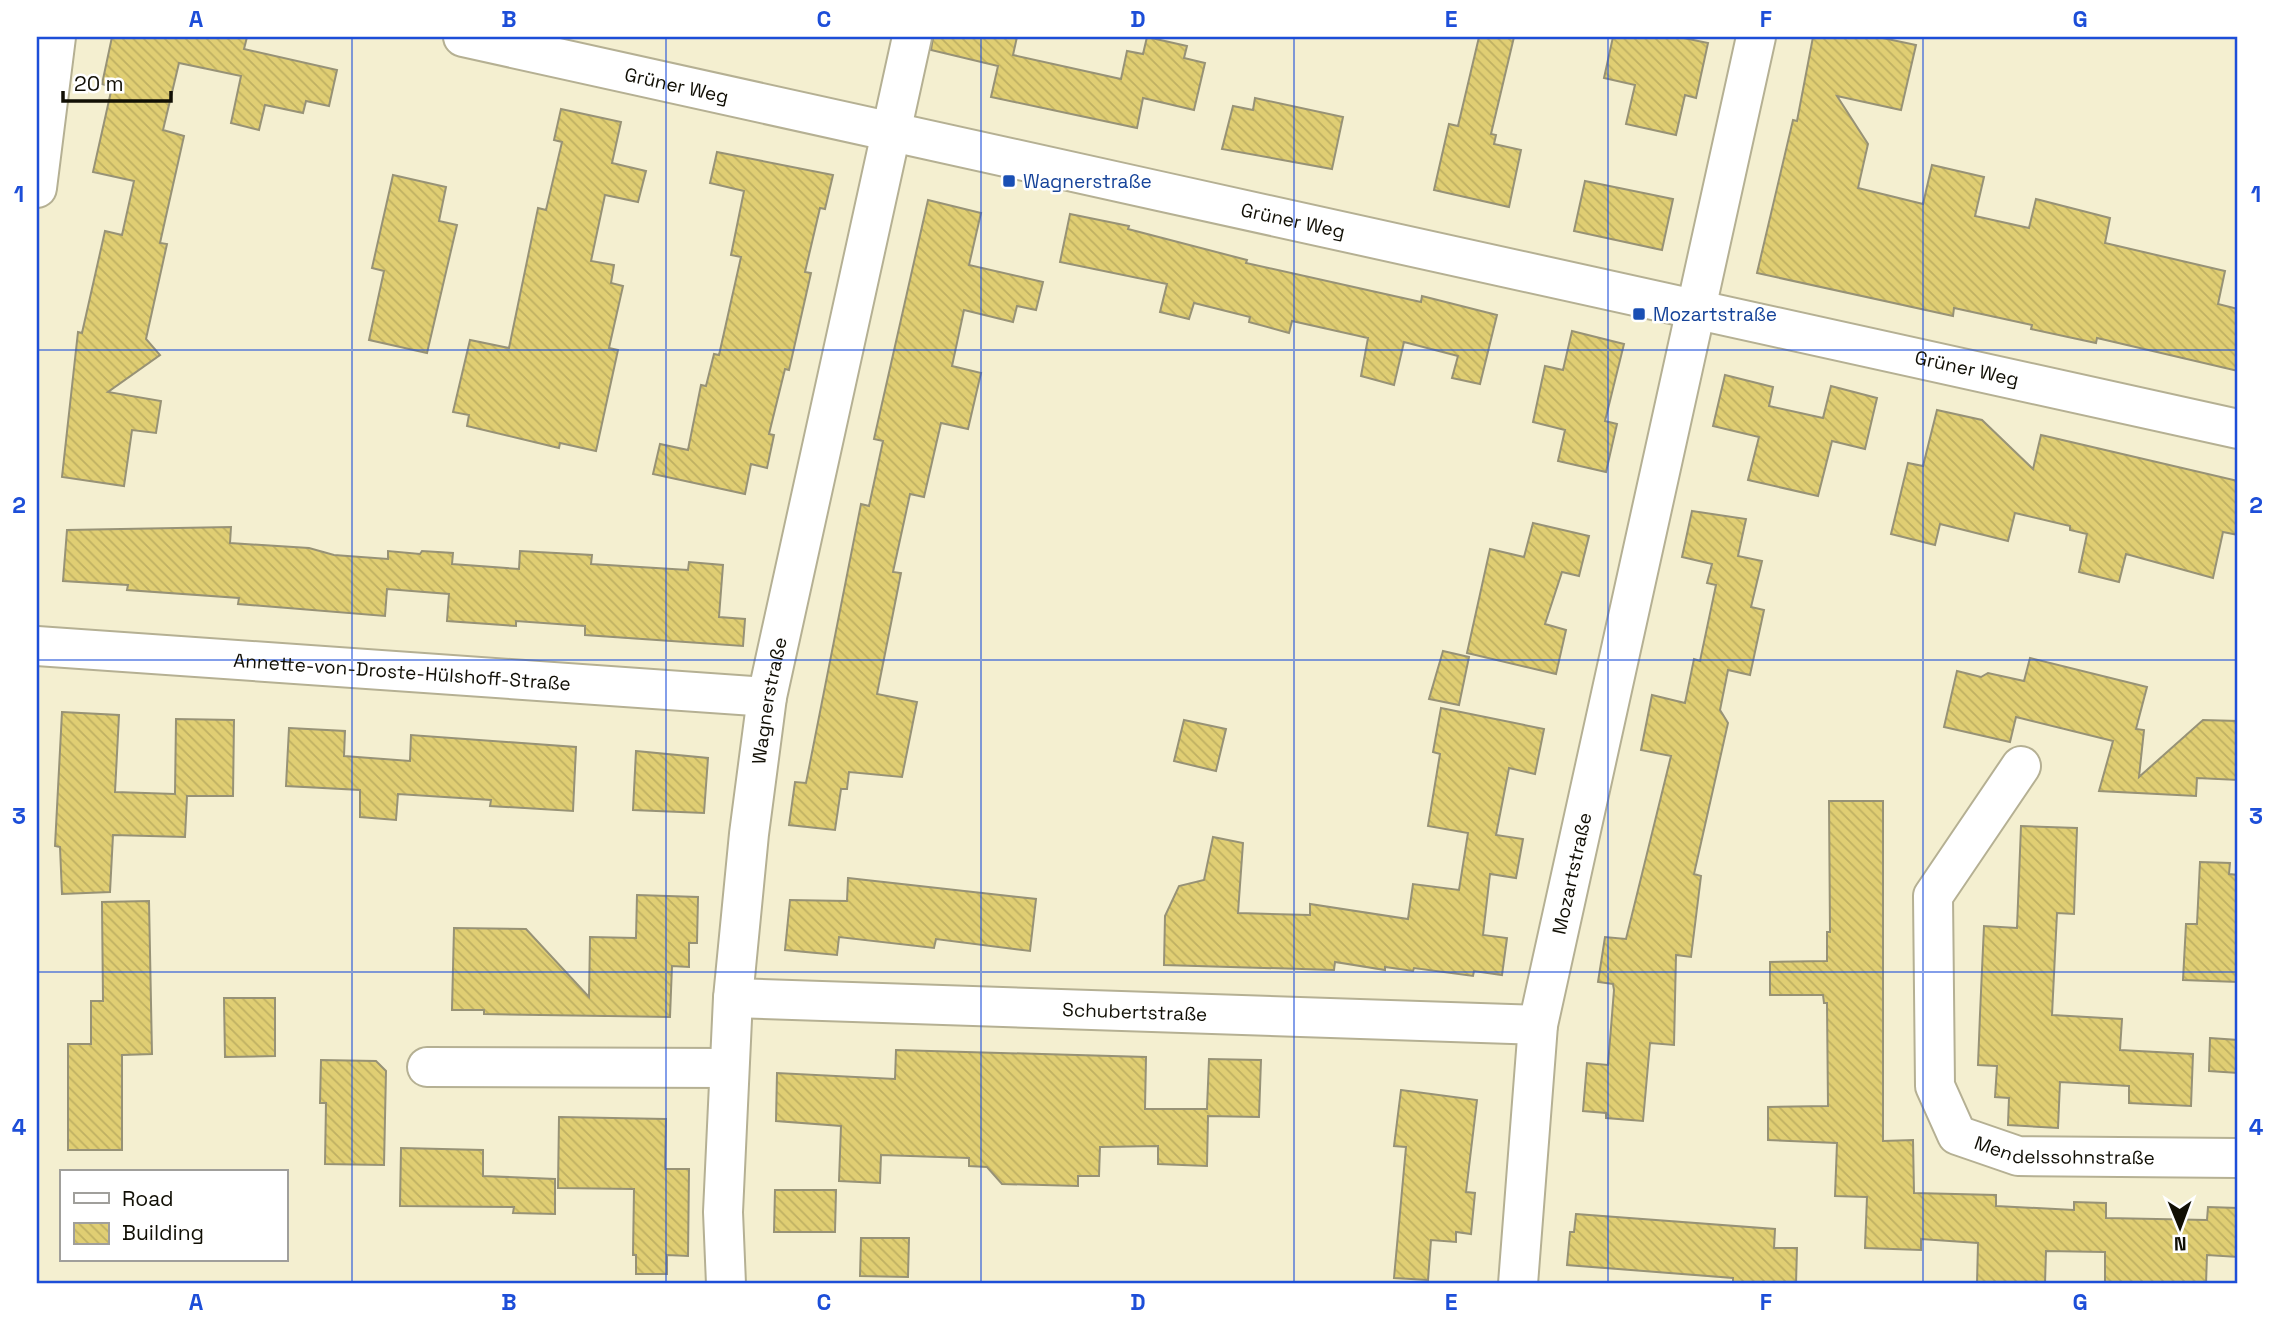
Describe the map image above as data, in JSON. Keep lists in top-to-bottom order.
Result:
{
  "streets": {
    "street": [
      "Grüner Weg",
      "Annette-von-Droste-Hülshoff-Straße",
      "Wagnerstraße",
      "Mozartstraße",
      "Schubertstraße",
      "Mendelssohnstraße"
    ]
  },
  "crossings": [
    ["Grüner Weg", "Wagnerstraße"],
    ["Grüner Weg", "Mozartstraße"],
    ["Annette-von-Droste-Hülshoff-Straße", "Wagnerstraße"],
    ["Wagnerstraße", "Schubertstraße"],
    ["Mozartstraße", "Schubertstraße"]
  ],
  "places": {
    "transit": ["Wagnerstraße", "Mozartstraße"]
  },
  "legend": ["Road", "Building"],
  "scale_bar": "20 m",
  "north": "bottom",
  "grid": {
    "columns": [
      "A",
      "B",
      "C",
      "D",
      "E",
      "F",
      "G"
    ],
    "rows": [
      "1",
      "2",
      "3",
      "4"
    ]
  }
}
